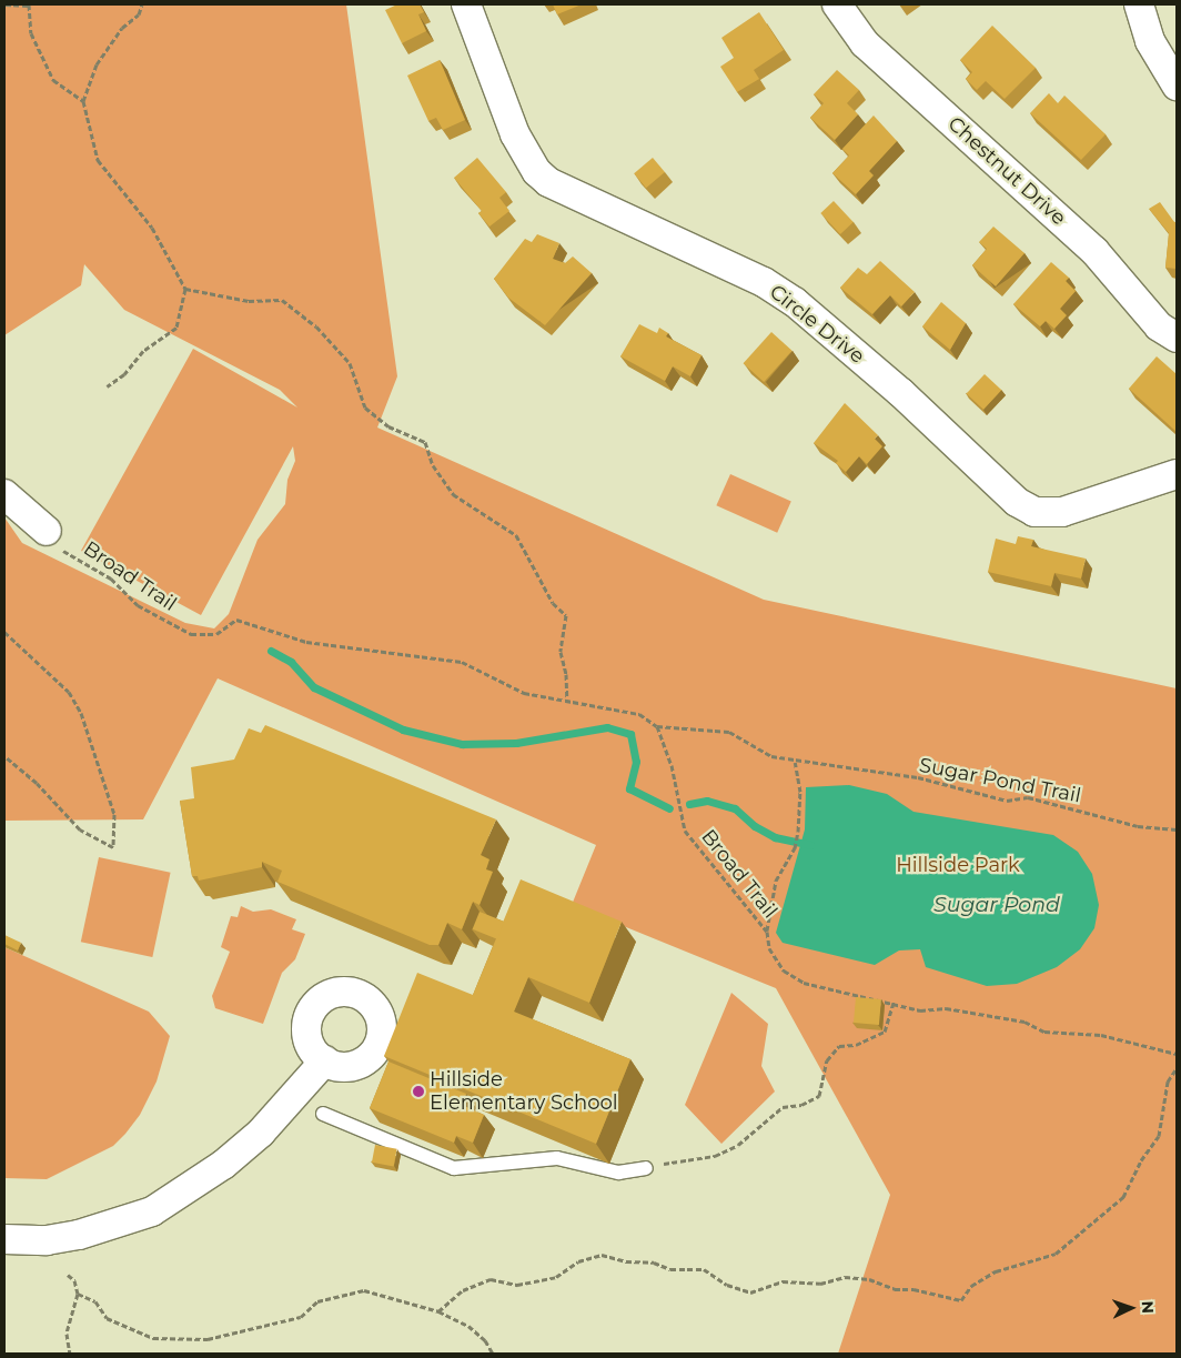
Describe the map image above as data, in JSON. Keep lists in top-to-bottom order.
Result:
{
  "streets": {
    "street": ["Chestnut Drive", "Circle Drive"],
    "path": ["Broad Trail", "Sugar Pond Trail"]
  },
  "crossings": [
    ["Broad Trail", "Sugar Pond Trail"]
  ],
  "water": ["Sugar Pond"],
  "parks": ["Hillside Park"],
  "places": ["Hillside Elementary School"],
  "north": "right"
}
